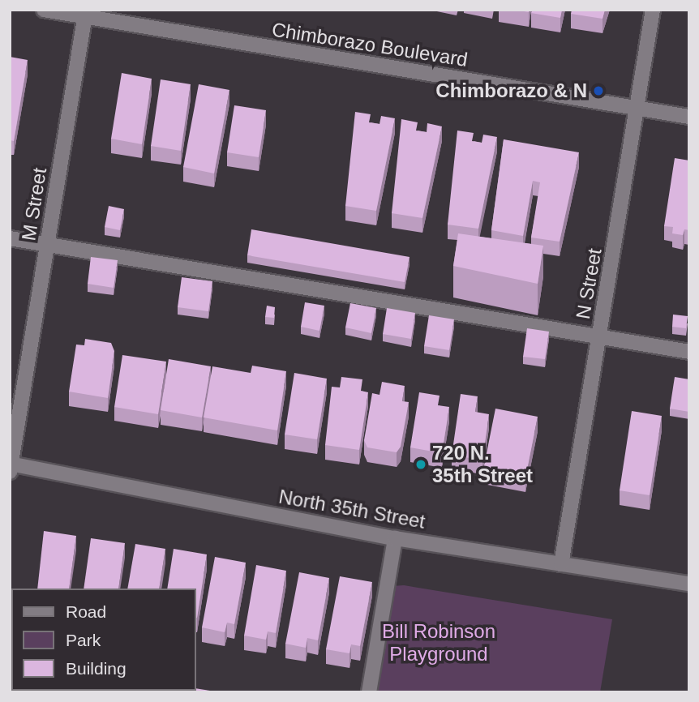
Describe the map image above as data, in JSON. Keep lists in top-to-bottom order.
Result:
{
  "streets": {
    "street": [
      "Chimborazo Boulevard",
      "M Street",
      "N Street",
      "North 35th Street"
    ]
  },
  "crossings": [
    ["Chimborazo Boulevard", "M Street"],
    ["Chimborazo Boulevard", "N Street"],
    ["M Street", "North 35th Street"],
    ["N Street", "North 35th Street"]
  ],
  "parks": ["Bill Robinson Playground"],
  "places": ["Chimborazo & N", "720 N. 35th Street"],
  "legend": ["Road", "Park", "Building"]
}
